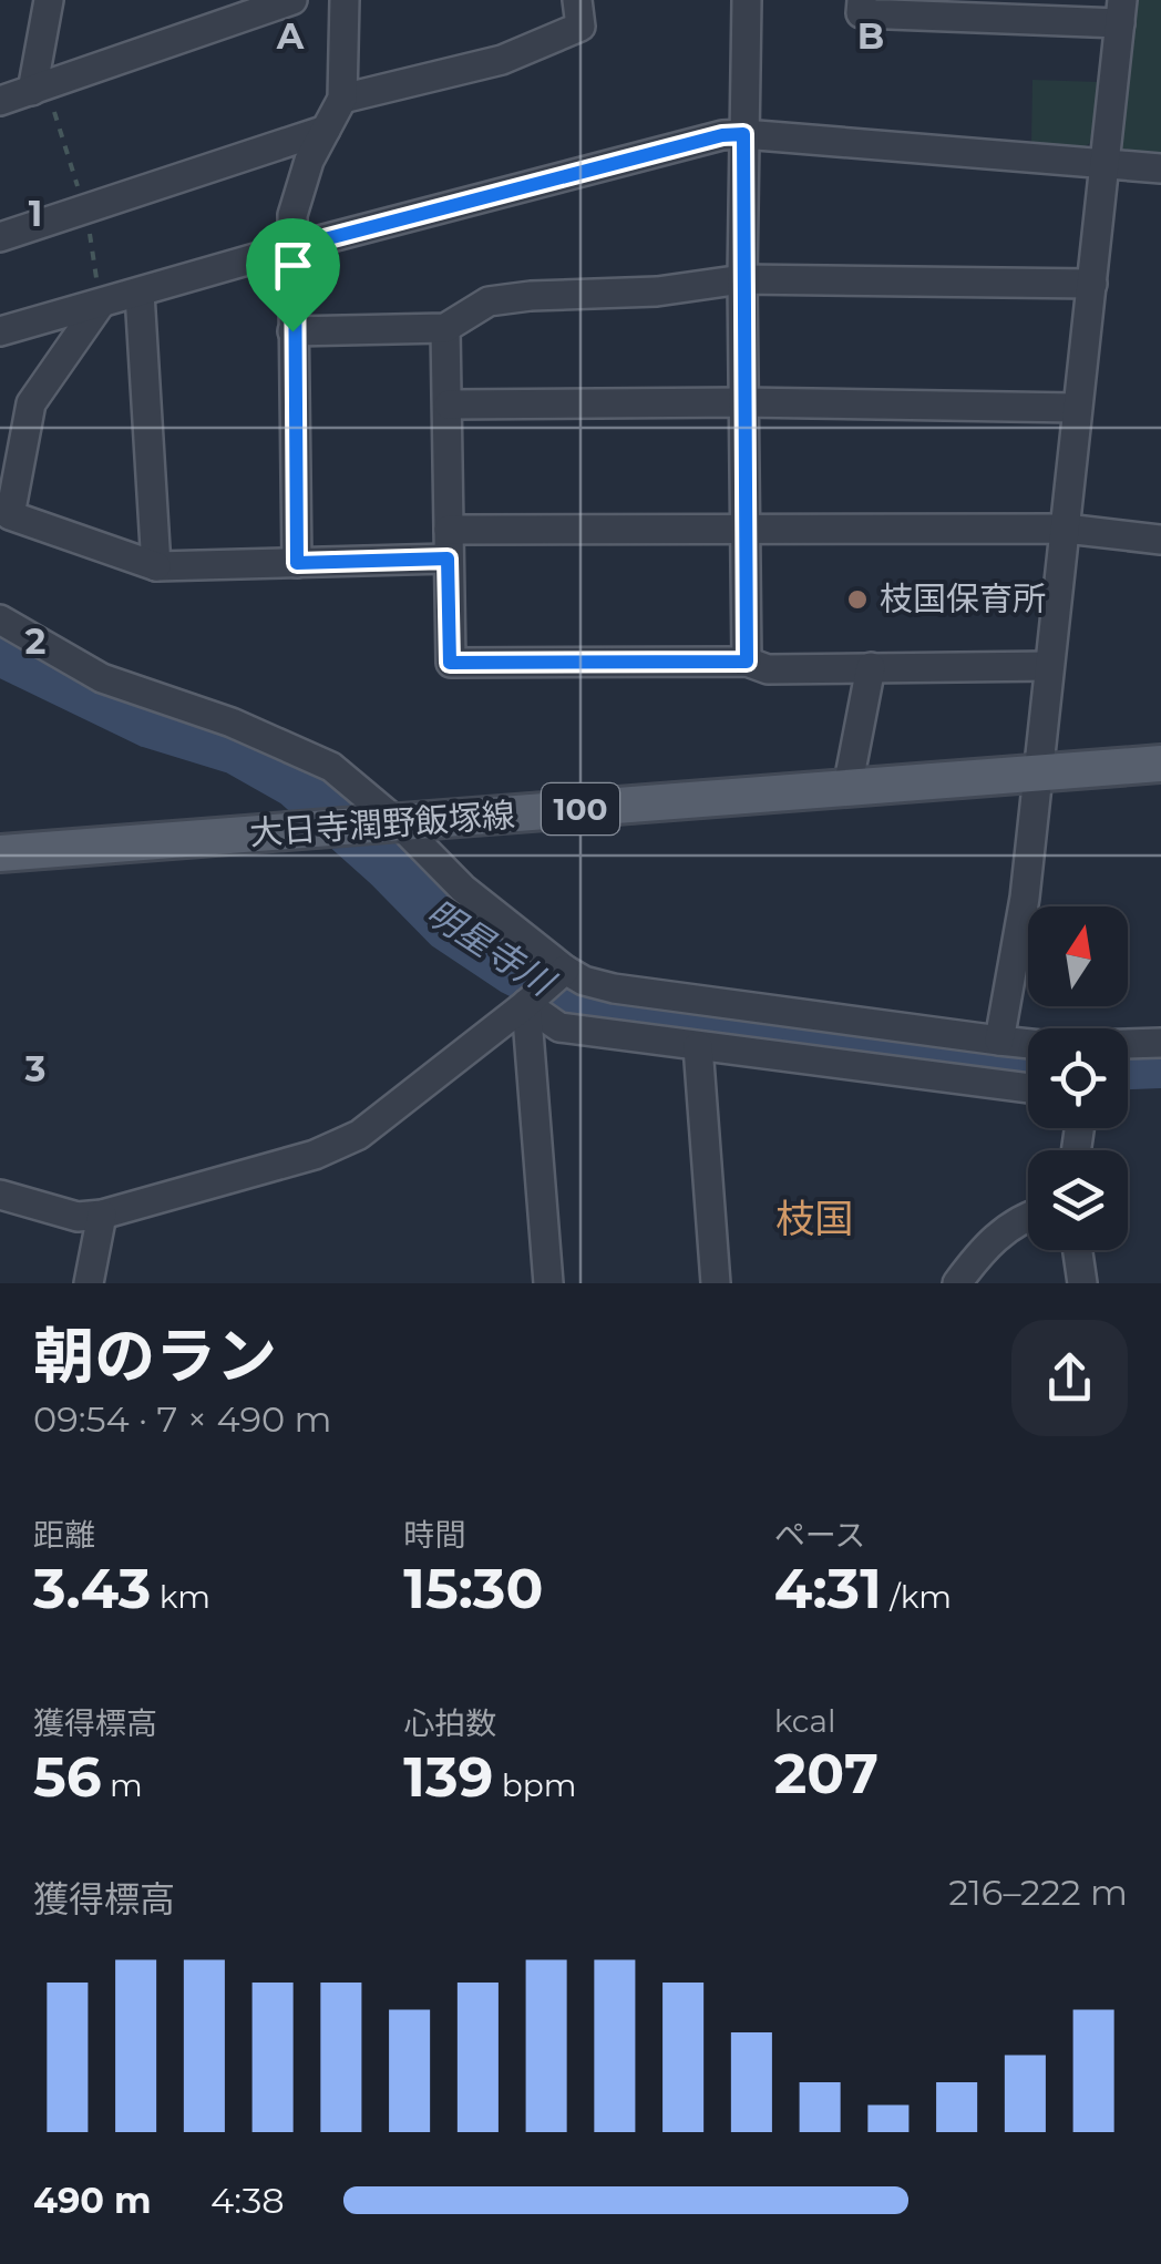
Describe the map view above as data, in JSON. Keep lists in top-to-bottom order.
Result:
{
  "streets": {
    "main road": ["100", "大日寺潤野飯塚線"]
  },
  "districts": ["枝国"],
  "water": ["明星寺川"],
  "places": ["枝国保育所"],
  "north": "top",
  "page": {
    "heading": ["朝のラン", "09:54 · 7 × 490 m"],
    "stats": [
      ["距離", "3.43 km"],
      ["時間", "15:30"],
      ["ペース", "4:31 /km"],
      ["獲得標高", "56 m"],
      ["心拍数", "139 bpm"],
      ["kcal", "207"]
    ],
    "chart": ["獲得標高", "216–222 m"],
    "list": [
      {
        "name": "490 m",
        "note": "4:38"
      }
    ]
  },
  "grid": {
    "columns": ["A", "B"],
    "rows": ["1", "2", "3"]
  }
}
